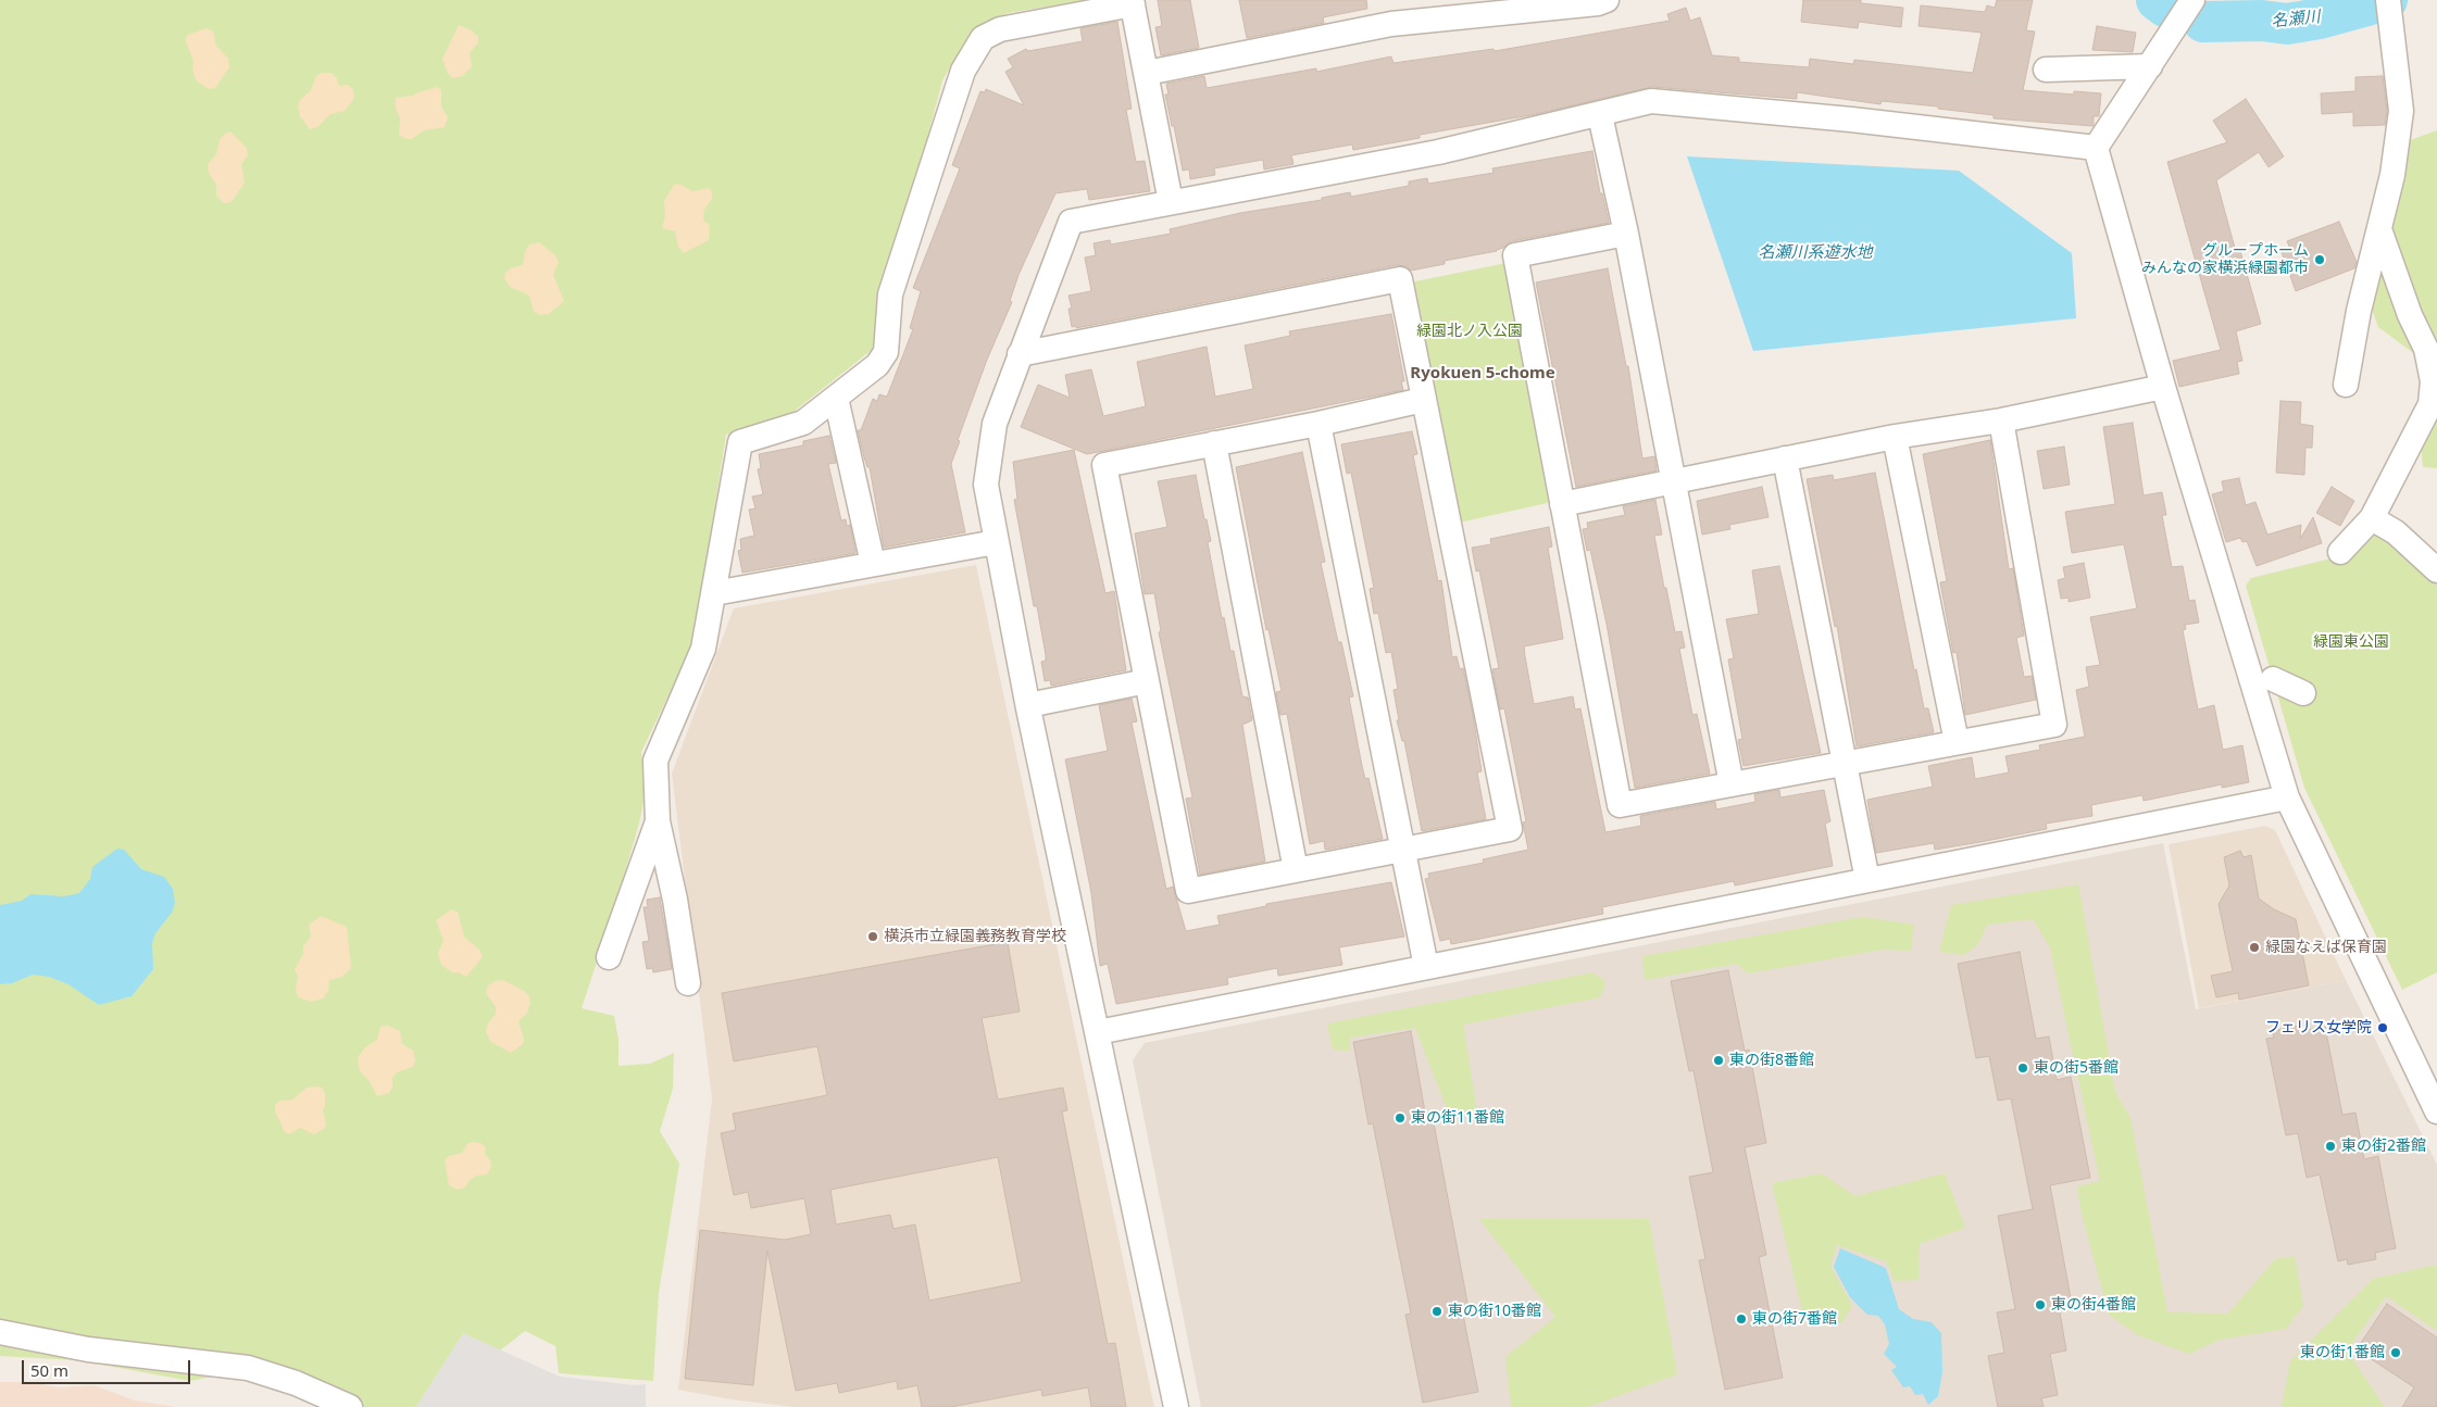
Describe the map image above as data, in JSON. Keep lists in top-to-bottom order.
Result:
{
  "districts": ["Ryokuen 5-chome"],
  "water": ["名瀬川", "名瀬川系遊水地"],
  "parks": ["緑園北ノ入公園", "緑園東公園"],
  "places": [
    "グループホーム みんなの家横浜緑園都市",
    "横浜市立緑園義務教育学校",
    "緑園なえば保育園",
    "フェリス女学院",
    "東の街8番館",
    "東の街5番館",
    "東の街11番館",
    "東の街2番館",
    "東の街4番館",
    "東の街10番館",
    "東の街7番館",
    "東の街1番館"
  ],
  "scale_bar": "50 m"
}
